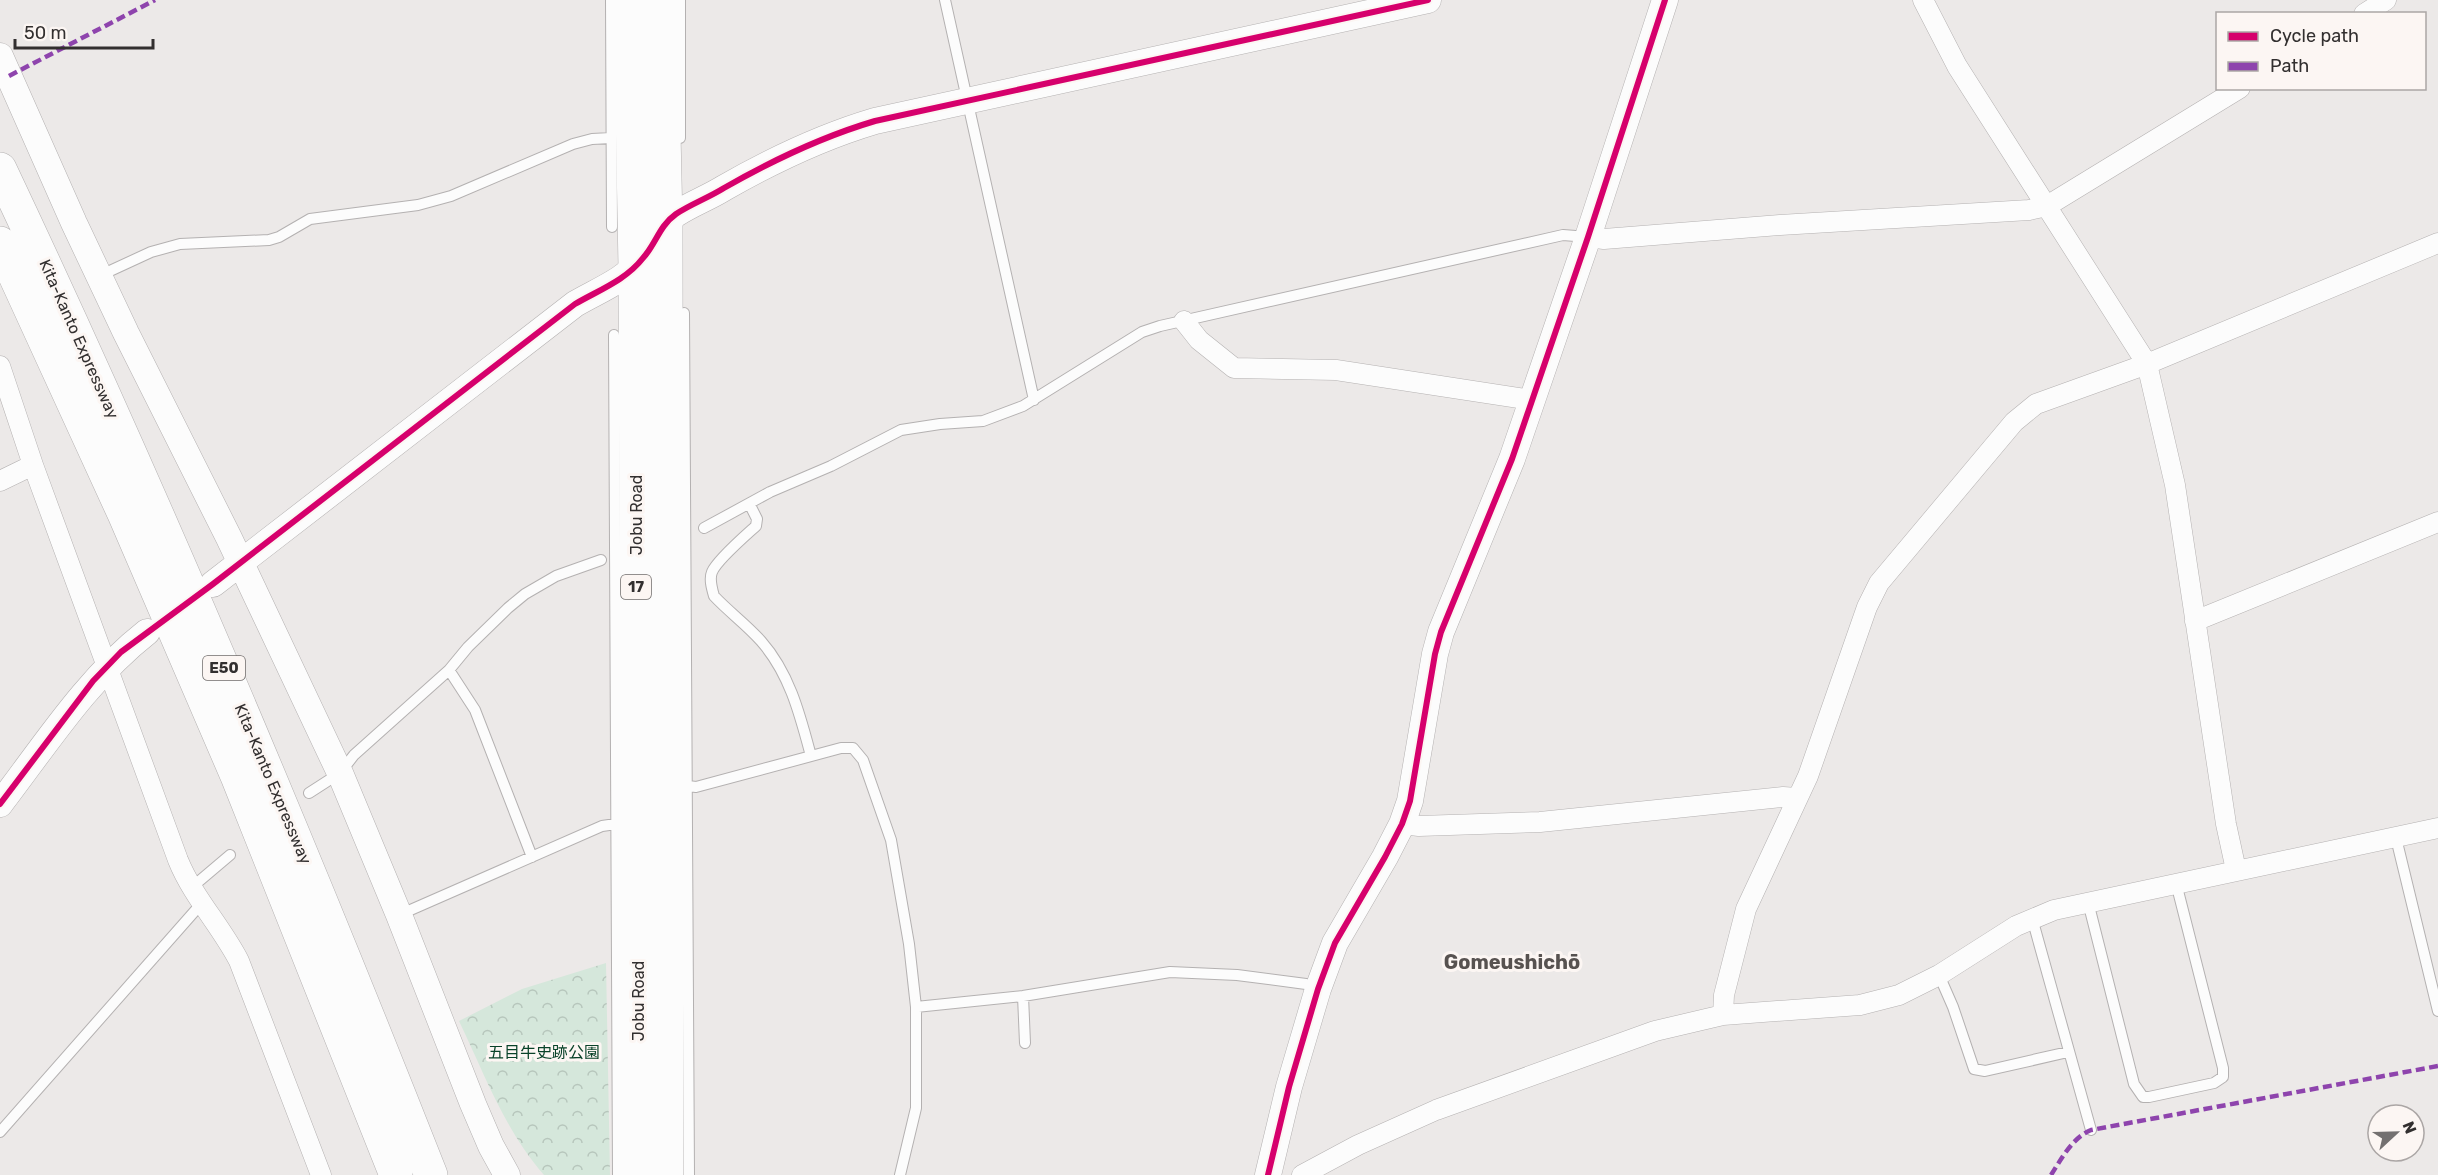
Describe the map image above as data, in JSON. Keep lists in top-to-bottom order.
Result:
{
  "streets": {
    "highway": [
      "Kita-Kanto Expressway",
      "Jobu Road",
      "17",
      "E50"
    ]
  },
  "districts": ["Gomeushichō"],
  "parks": ["五目牛史跡公園"],
  "legend": ["Cycle path", "Path"],
  "scale_bar": "50 m",
  "north": "right"
}
